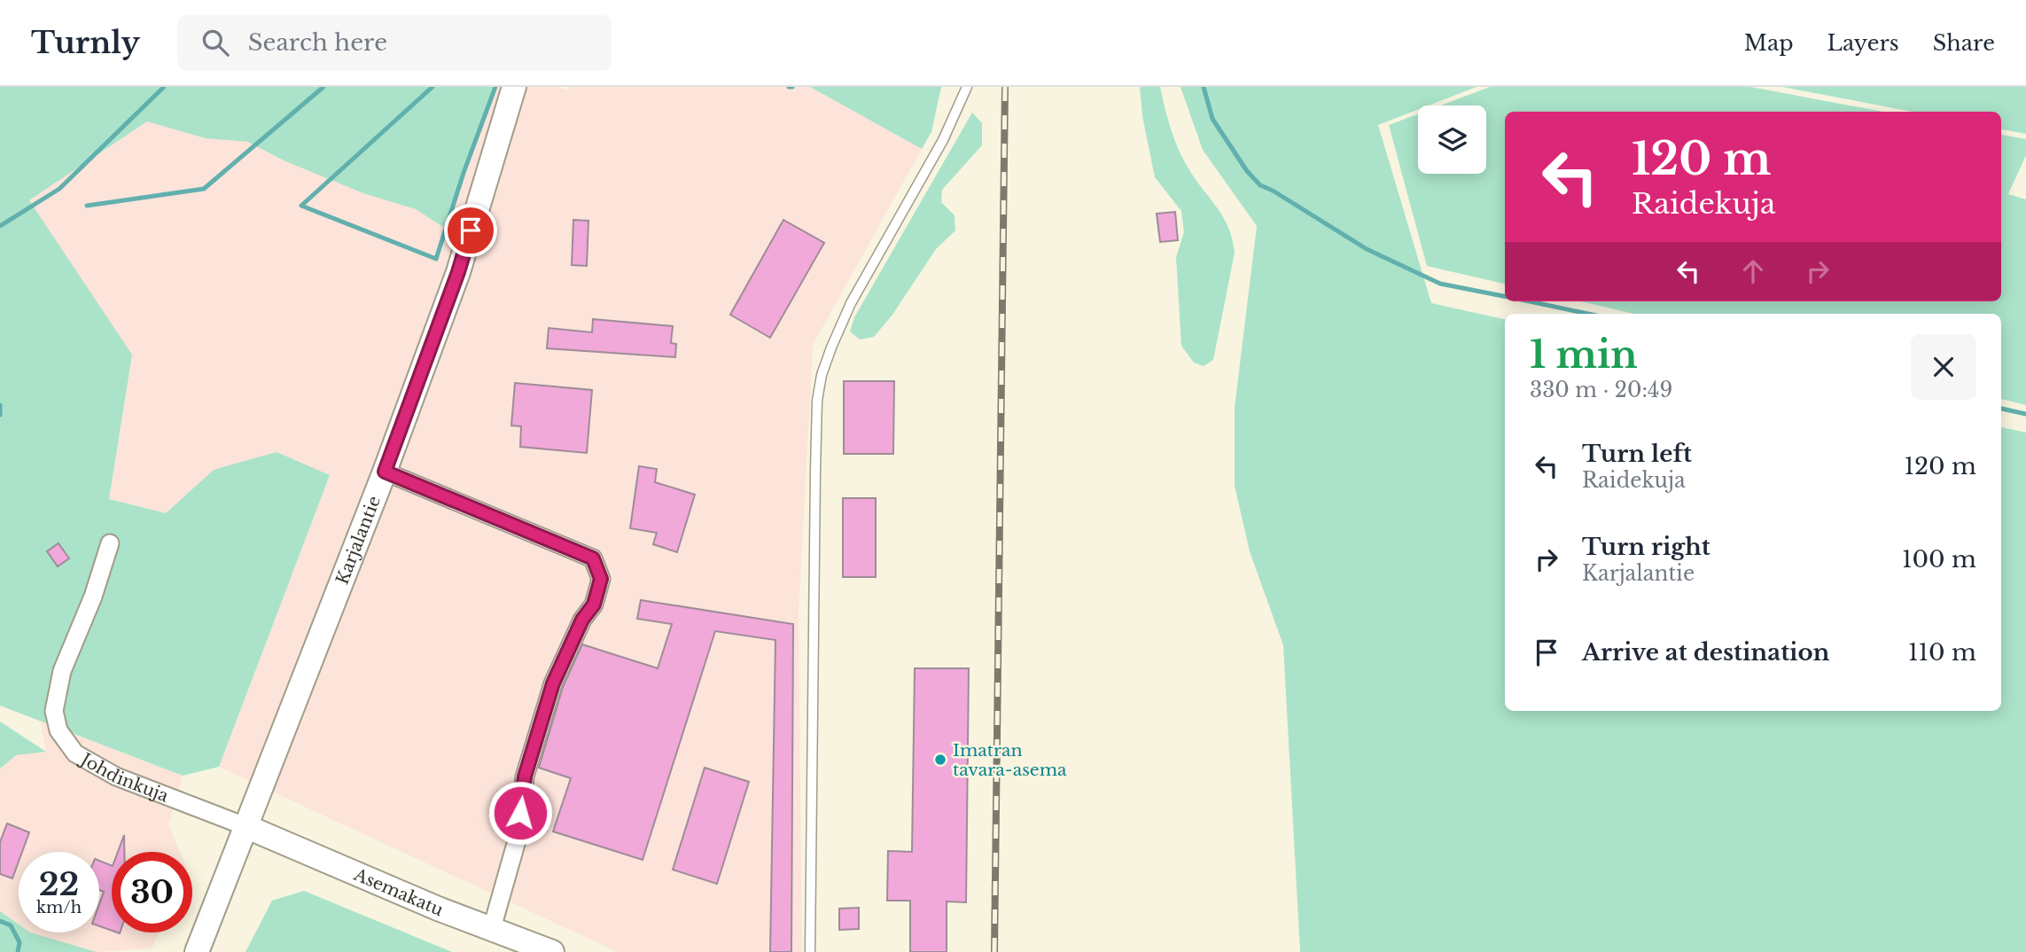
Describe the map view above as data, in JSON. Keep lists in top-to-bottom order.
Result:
{
  "streets": {
    "main road": ["Karjalantie", "Asemakatu"],
    "street": ["Johdinkuja"]
  },
  "crossings": [
    ["Karjalantie", "Johdinkuja"],
    ["Karjalantie", "Asemakatu"],
    ["Johdinkuja", "Asemakatu"]
  ],
  "places": ["Imatran tavara-asema"],
  "page": {
    "header": "Turnly",
    "search": "Search here",
    "nav": ["Map", "Layers", "Share"],
    "turn": ["120 m", "Raidekuja"],
    "heading": ["1 min", "330 m · 20:49"],
    "list": [
      {
        "name": "Turn left",
        "note": "Raidekuja",
        "value": "120 m"
      },
      {
        "name": "Turn right",
        "note": "Karjalantie",
        "value": "100 m"
      },
      {
        "name": "Arrive at destination",
        "value": "110 m"
      }
    ],
    "speed": "22 km/h",
    "limit": "30"
  }
}
